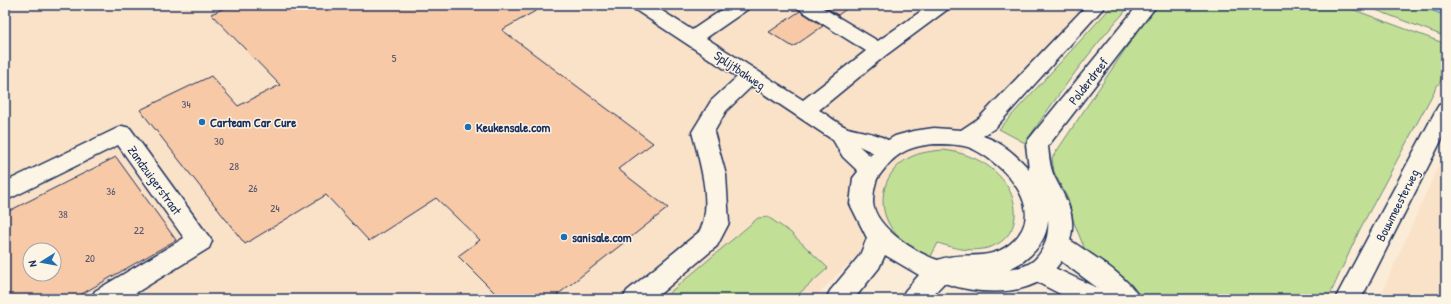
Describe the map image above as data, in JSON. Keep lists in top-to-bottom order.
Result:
{
  "streets": {
    "main road": [
      "Splijtbakweg",
      "Polderdreef",
      "Zandzuigerstraat",
      "Bouwmeesterweg"
    ]
  },
  "places": ["Carteam Car Cure", "Keukensale.com", "sanisale.com"],
  "house_numbers": [
    "5",
    "34",
    "30",
    "28",
    "26",
    "36",
    "24",
    "38",
    "22",
    "20"
  ],
  "north": "left"
}
